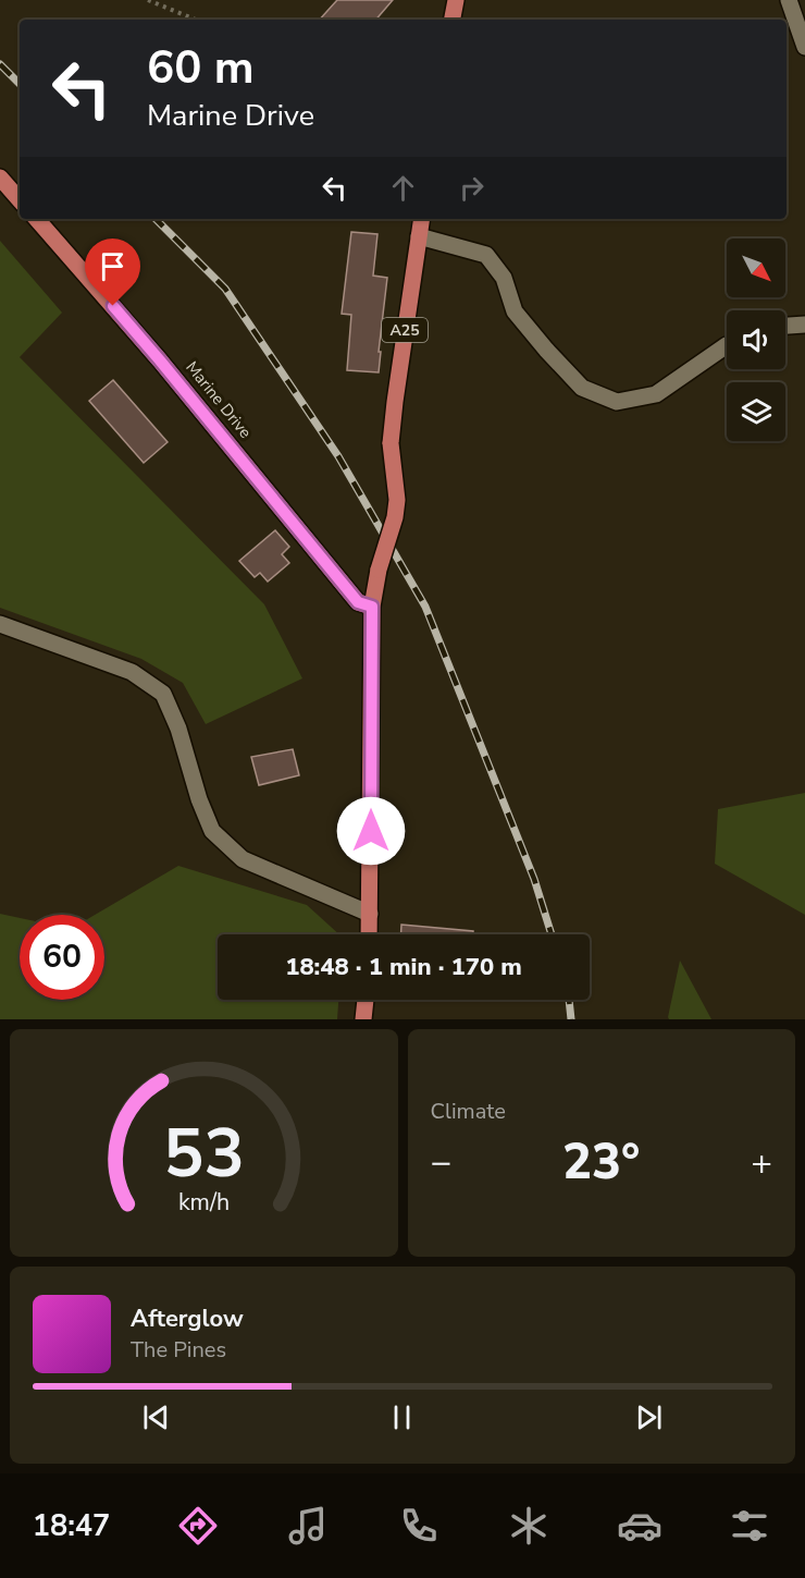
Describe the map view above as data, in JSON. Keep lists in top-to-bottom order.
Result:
{
  "streets": {
    "main road": ["A25", "Marine Drive"]
  },
  "crossings": [
    ["A25", "Marine Drive"]
  ],
  "north": "bottom right",
  "page": {
    "turn": ["60 m", "Marine Drive"],
    "limit": "60",
    "trip": "18:48 · 1 min · 170 m",
    "tile": "Climate",
    "heat": ["−", "23°", "+"],
    "song": ["Afterglow", "The Pines"],
    "tabs": "18:47",
    "gauge": ["53", "km/h"]
  }
}
